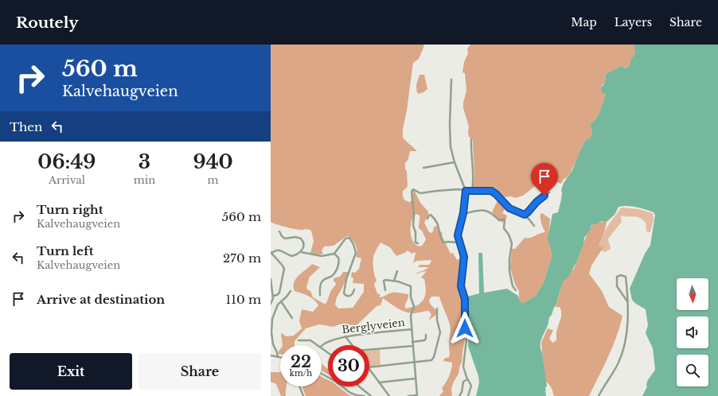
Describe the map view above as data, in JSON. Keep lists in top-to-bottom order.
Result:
{
  "streets": {
    "street": ["Berglyveien"]
  },
  "north": "bottom",
  "page": {
    "header": "Routely",
    "nav": ["Map", "Layers", "Share"],
    "turn": ["560 m", "Kalvehaugveien"],
    "then": "Then",
    "eta": [
      "06:49",
      "Arrival",
      "3",
      "min",
      "940",
      "m"
    ],
    "list": [
      {
        "name": "Turn right",
        "note": "Kalvehaugveien",
        "value": "560 m"
      },
      {
        "name": "Turn left",
        "note": "Kalvehaugveien",
        "value": "270 m"
      },
      {
        "name": "Arrive at destination",
        "value": "110 m"
      }
    ],
    "speed": "22 km/h",
    "limit": "30",
    "buttons": ["Exit", "Share"]
  }
}
